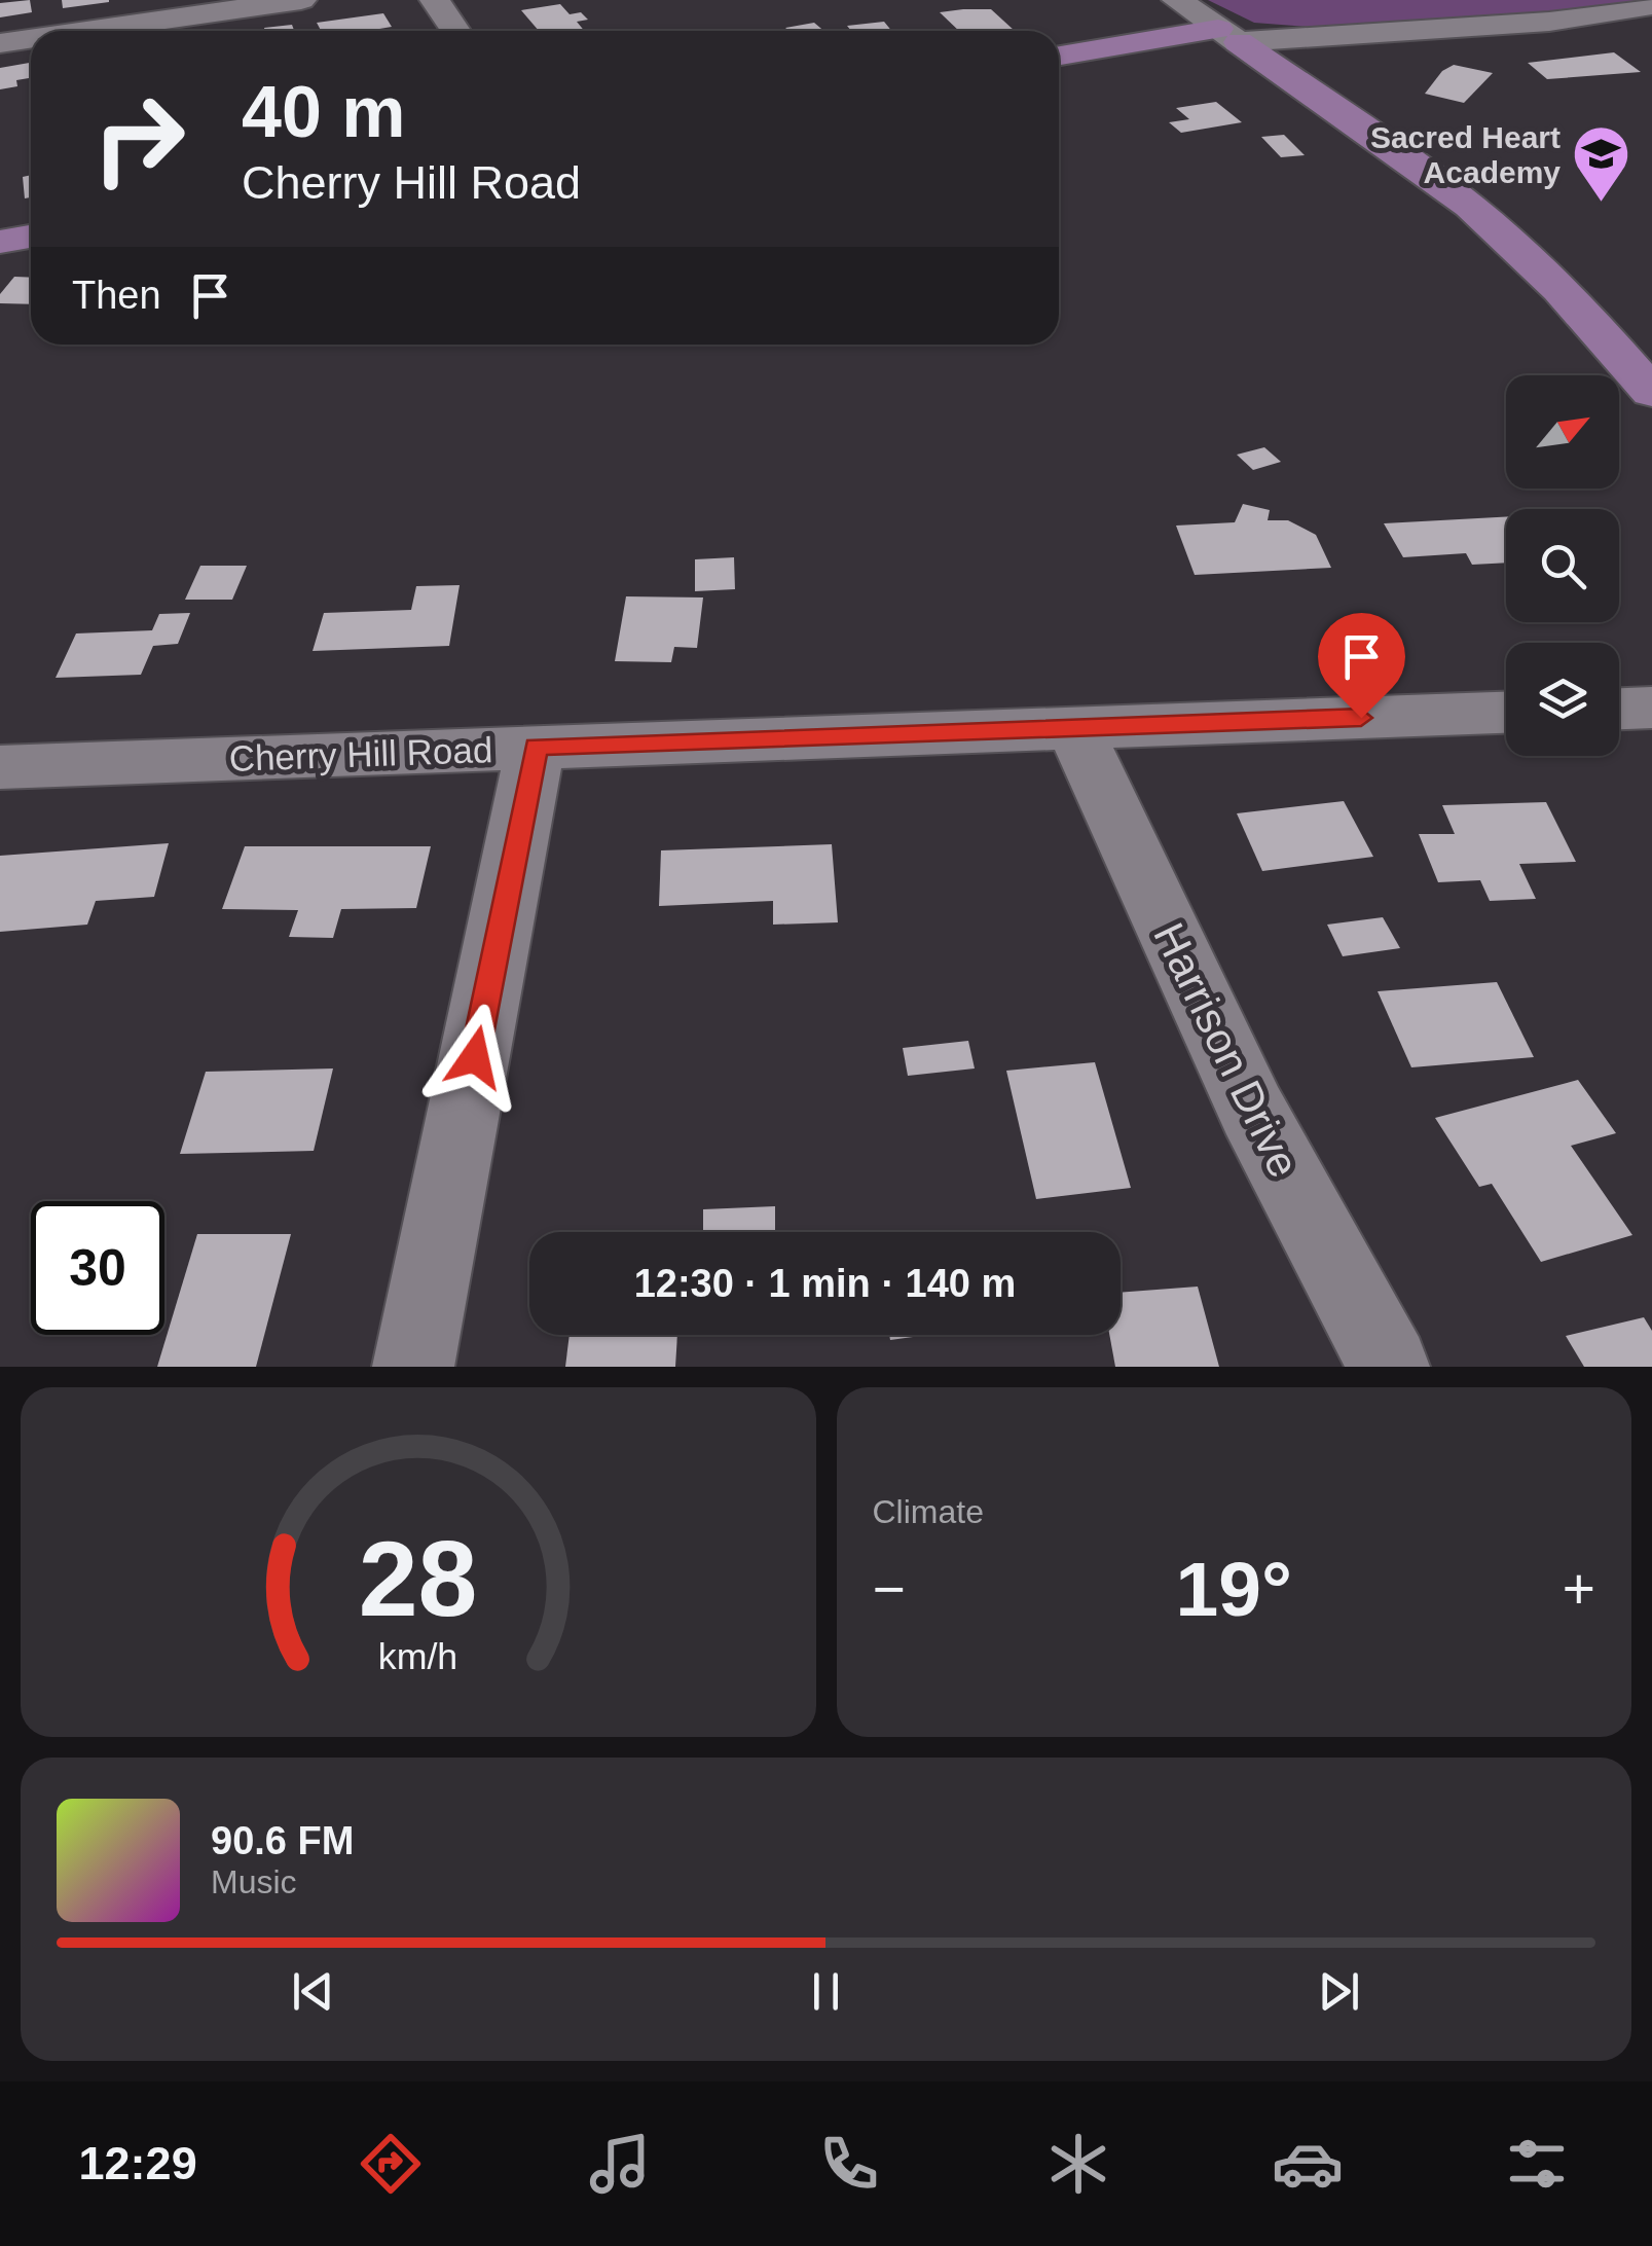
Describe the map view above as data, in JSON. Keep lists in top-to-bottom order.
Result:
{
  "streets": {
    "street": ["Cherry Hill Road", "Harrison Drive"]
  },
  "crossings": [
    ["Cherry Hill Road", "Harrison Drive"]
  ],
  "places": {
    "school or university": ["Sacred Heart Academy"]
  },
  "north": "top right",
  "page": {
    "turn": ["40 m", "Cherry Hill Road"],
    "then": "Then",
    "limit": "30",
    "trip": "12:30 · 1 min · 140 m",
    "tile": "Climate",
    "heat": ["−", "19°", "+"],
    "song": ["90.6 FM", "Music"],
    "tabs": "12:29",
    "gauge": ["28", "km/h"]
  }
}
